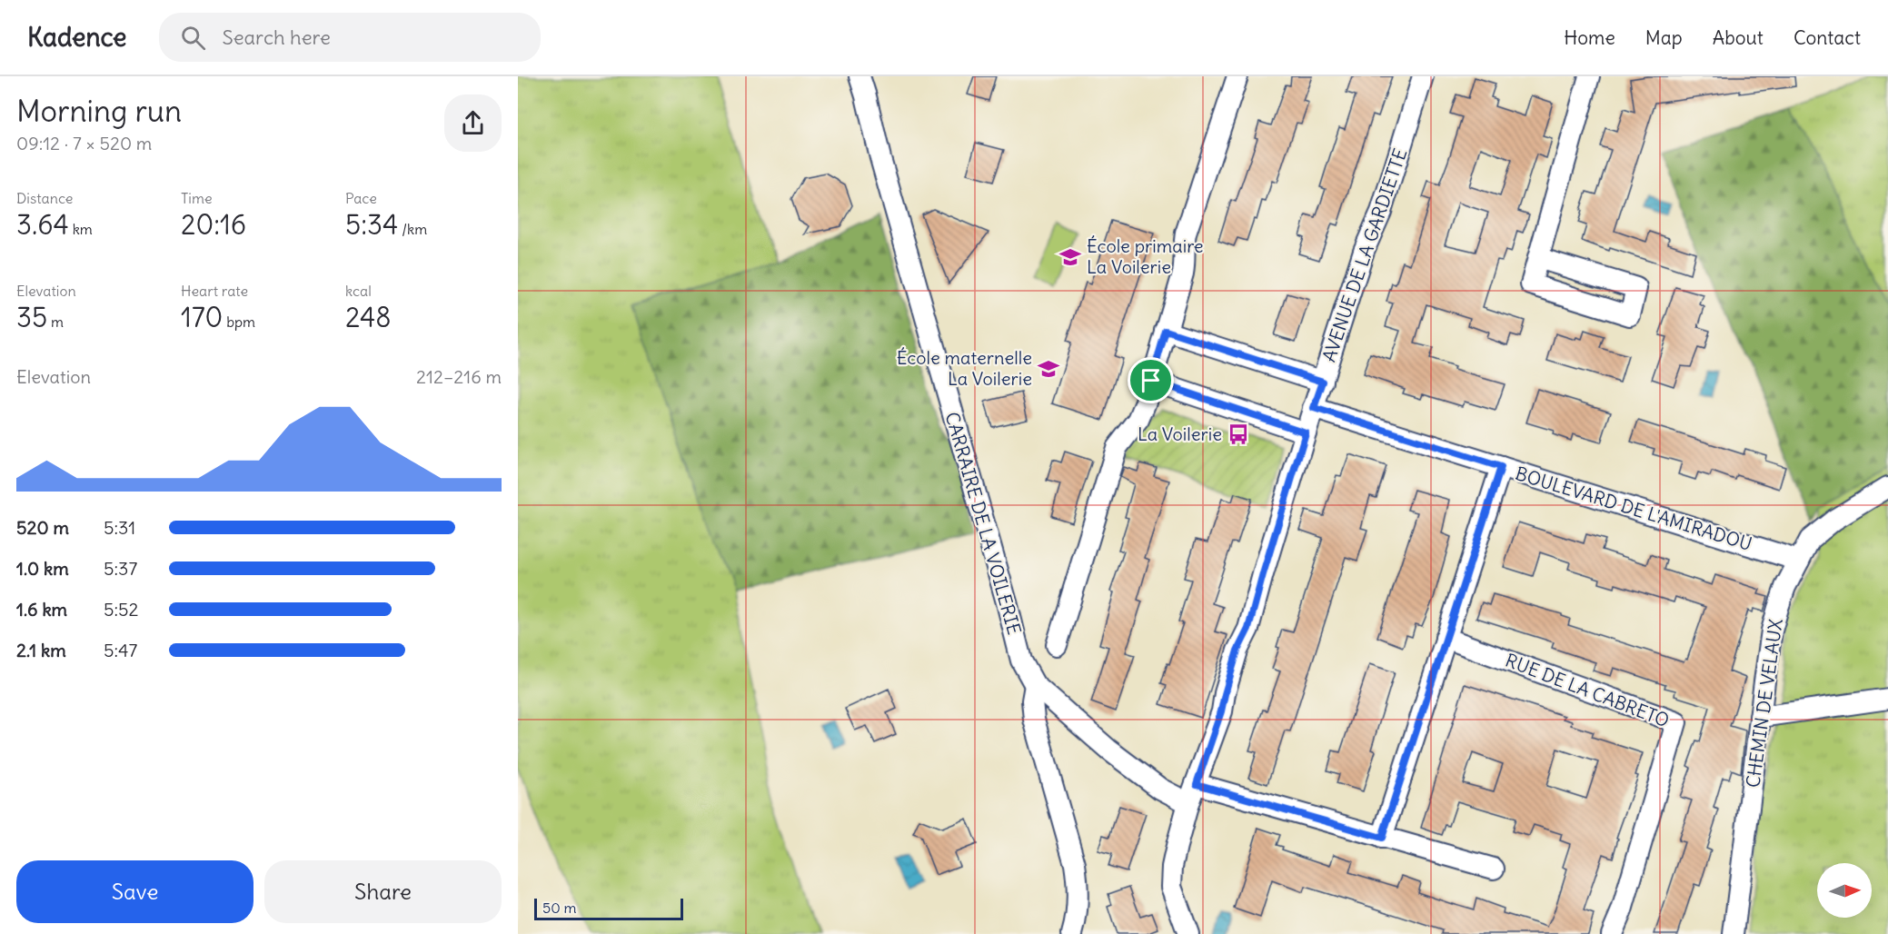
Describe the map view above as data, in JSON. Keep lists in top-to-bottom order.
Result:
{
  "streets": {
    "street": [
      "AVENUE DE LA GARDIETTE",
      "BOULEVARD DE L'AMIRADOU",
      "CARRAIRE DE LA VOILERIE",
      "RUE DE LA CABRETO",
      "CHEMIN DE VELAUX"
    ]
  },
  "crossings": [
    ["AVENUE DE LA GARDIETTE", "BOULEVARD DE L'AMIRADOU"],
    ["AVENUE DE LA GARDIETTE", "CARRAIRE DE LA VOILERIE"],
    ["BOULEVARD DE L'AMIRADOU", "CHEMIN DE VELAUX"]
  ],
  "places": {
    "school or university": ["École primaire La Voilerie", "École maternelle La Voilerie"],
    "bus stop": ["La Voilerie"]
  },
  "scale_bar": "50 m",
  "north": "right",
  "page": {
    "header": "Kadence",
    "search": "Search here",
    "nav": [
      "Home",
      "Map",
      "About",
      "Contact"
    ],
    "heading": ["Morning run", "09:12 · 7 × 520 m"],
    "stats": [
      ["Distance", "3.64 km"],
      ["Time", "20:16"],
      ["Pace", "5:34 /km"],
      ["Elevation", "35 m"],
      ["Heart rate", "170 bpm"],
      ["kcal", "248"]
    ],
    "chart": ["Elevation", "212–216 m"],
    "list": [
      {
        "name": "520 m",
        "note": "5:31"
      },
      {
        "name": "1.0 km",
        "note": "5:37"
      },
      {
        "name": "1.6 km",
        "note": "5:52"
      },
      {
        "name": "2.1 km",
        "note": "5:47"
      }
    ],
    "buttons": ["Save", "Share"],
    "scale": "50 m"
  }
}
